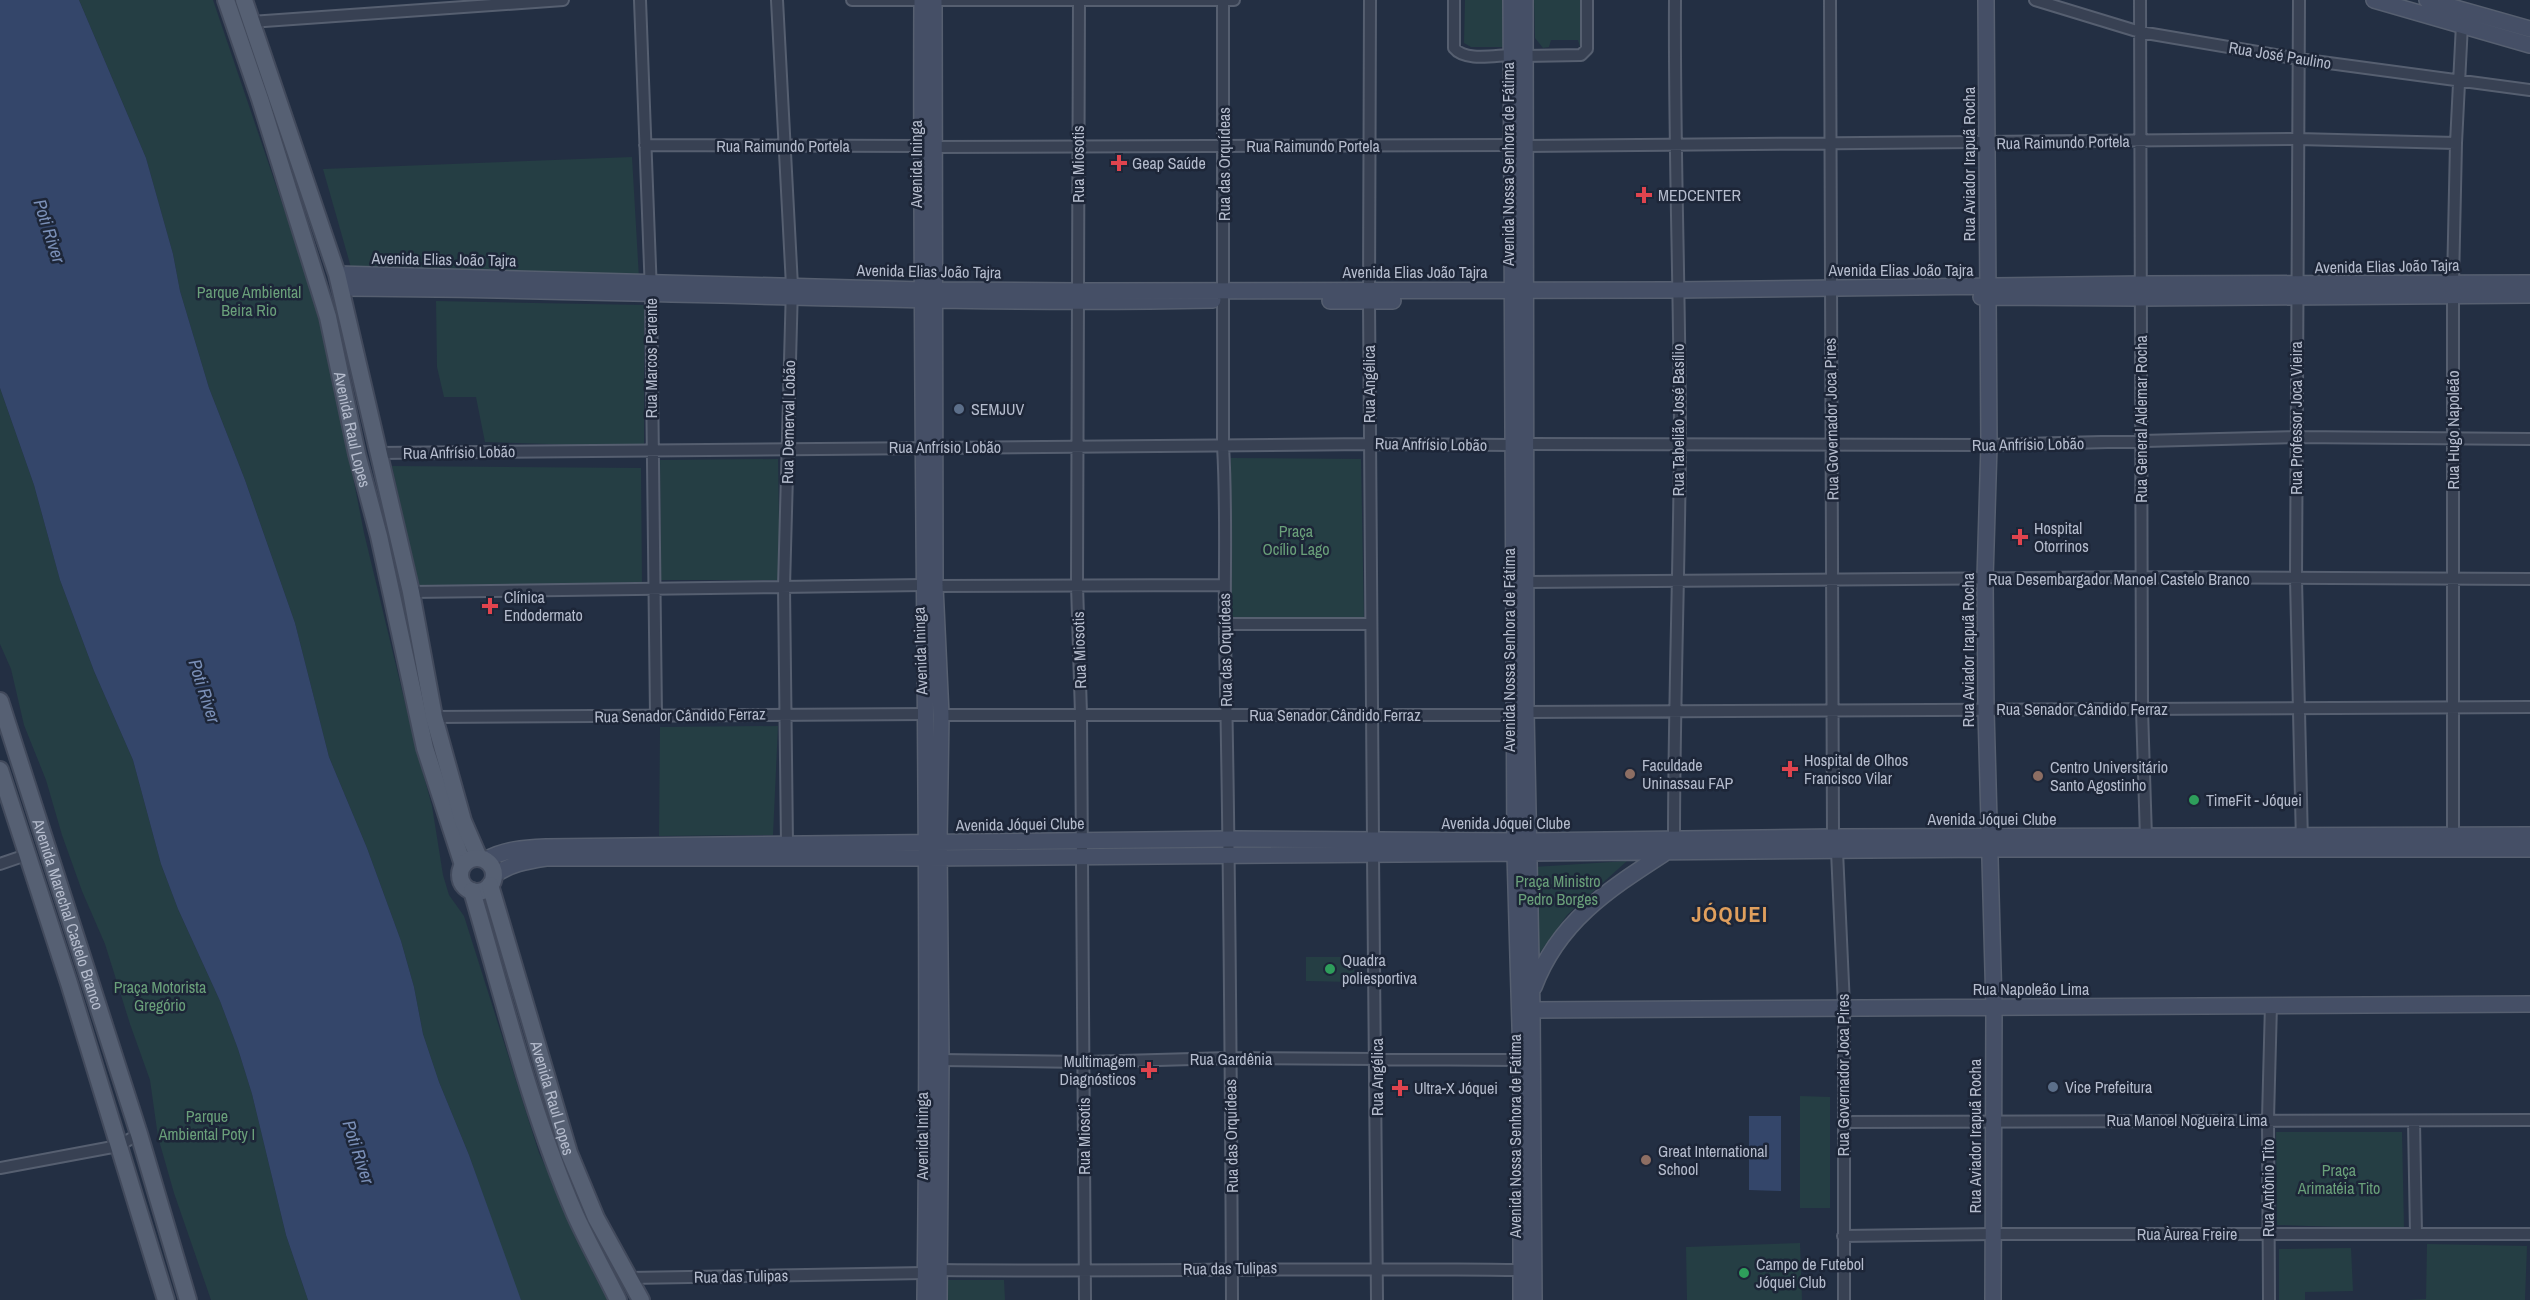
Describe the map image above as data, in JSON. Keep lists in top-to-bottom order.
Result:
{
  "streets": {
    "main road": [
      "Avenida Ininga",
      "Avenida Nossa Senhora de Fátima",
      "Rua Aviador Irapuã Rocha",
      "Avenida Elias João Tajra",
      "Avenida Raul Lopes",
      "Avenida Jóquei Clube",
      "Avenida Marechal Castelo Branco",
      "Rua Napoleão Lima"
    ],
    "street": [
      "Rua José Paulino",
      "Rua Raimundo Portela",
      "Rua Miosotis",
      "Rua das Orquídeas",
      "Rua Marcos Parente",
      "Rua Angélica",
      "Rua Professor Joca Vieira",
      "Rua Governador Joca Pires",
      "Rua General Aldemar Rocha",
      "Rua Tabelião José Basílio",
      "Rua Demerval Lobão",
      "Rua Hugo Napoleão",
      "Rua Anfrísio Lobão",
      "Rua Desembargador Manoel Castelo Branco",
      "Rua Senador Cândido Ferraz",
      "Rua Gardênia",
      "Rua Manoel Nogueira Lima",
      "Rua Antônio Tito",
      "Rua Àurea Freire",
      "Rua das Tulipas"
    ]
  },
  "crossings": [
    ["Rua José Paulino", "Rua Professor Joca Vieira"],
    ["Rua José Paulino", "Rua General Aldemar Rocha"],
    ["Rua José Paulino", "Rua Hugo Napoleão"],
    ["Rua Raimundo Portela", "Avenida Ininga"],
    ["Rua Raimundo Portela", "Rua Miosotis"],
    ["Rua Raimundo Portela", "Rua das Orquídeas"],
    ["Rua Raimundo Portela", "Avenida Nossa Senhora de Fátima"],
    ["Rua Raimundo Portela", "Rua Aviador Irapuã Rocha"],
    ["Rua Raimundo Portela", "Rua Marcos Parente"],
    ["Rua Raimundo Portela", "Rua Angélica"],
    ["Rua Raimundo Portela", "Rua Professor Joca Vieira"],
    ["Rua Raimundo Portela", "Rua Governador Joca Pires"],
    ["Rua Raimundo Portela", "Rua General Aldemar Rocha"],
    ["Rua Raimundo Portela", "Rua Tabelião José Basílio"],
    ["Rua Raimundo Portela", "Rua Demerval Lobão"],
    ["Rua Raimundo Portela", "Rua Hugo Napoleão"],
    ["Avenida Ininga", "Avenida Elias João Tajra"],
    ["Avenida Ininga", "Rua Anfrísio Lobão"],
    ["Avenida Ininga", "Rua Senador Cândido Ferraz"],
    ["Avenida Ininga", "Avenida Jóquei Clube"],
    ["Avenida Ininga", "Rua Gardênia"],
    ["Avenida Ininga", "Rua das Tulipas"],
    ["Rua Miosotis", "Avenida Elias João Tajra"],
    ["Rua Miosotis", "Rua Anfrísio Lobão"],
    ["Rua Miosotis", "Rua Senador Cândido Ferraz"],
    ["Rua Miosotis", "Avenida Jóquei Clube"],
    ["Rua Miosotis", "Rua Gardênia"],
    ["Rua Miosotis", "Rua das Tulipas"],
    ["Rua das Orquídeas", "Avenida Elias João Tajra"],
    ["Rua das Orquídeas", "Rua Anfrísio Lobão"],
    ["Rua das Orquídeas", "Rua Senador Cândido Ferraz"],
    ["Rua das Orquídeas", "Avenida Jóquei Clube"],
    ["Rua das Orquídeas", "Rua Gardênia"],
    ["Rua das Orquídeas", "Rua das Tulipas"],
    ["Avenida Nossa Senhora de Fátima", "Avenida Elias João Tajra"],
    ["Avenida Nossa Senhora de Fátima", "Rua Anfrísio Lobão"],
    ["Avenida Nossa Senhora de Fátima", "Rua Desembargador Manoel Castelo Branco"],
    ["Avenida Nossa Senhora de Fátima", "Rua Senador Cândido Ferraz"],
    ["Avenida Nossa Senhora de Fátima", "Avenida Jóquei Clube"],
    ["Avenida Nossa Senhora de Fátima", "Rua Napoleão Lima"],
    ["Avenida Nossa Senhora de Fátima", "Rua Gardênia"],
    ["Avenida Nossa Senhora de Fátima", "Rua das Tulipas"],
    ["Rua Aviador Irapuã Rocha", "Avenida Elias João Tajra"],
    ["Rua Aviador Irapuã Rocha", "Rua Anfrísio Lobão"],
    ["Rua Aviador Irapuã Rocha", "Rua Desembargador Manoel Castelo Branco"],
    ["Rua Aviador Irapuã Rocha", "Rua Senador Cândido Ferraz"],
    ["Rua Aviador Irapuã Rocha", "Avenida Jóquei Clube"],
    ["Rua Aviador Irapuã Rocha", "Rua Napoleão Lima"],
    ["Rua Aviador Irapuã Rocha", "Rua Manoel Nogueira Lima"],
    ["Rua Aviador Irapuã Rocha", "Rua Àurea Freire"],
    ["Avenida Elias João Tajra", "Rua Marcos Parente"],
    ["Avenida Elias João Tajra", "Rua Angélica"],
    ["Avenida Elias João Tajra", "Rua Professor Joca Vieira"],
    ["Avenida Elias João Tajra", "Rua Governador Joca Pires"],
    ["Avenida Elias João Tajra", "Rua General Aldemar Rocha"],
    ["Avenida Elias João Tajra", "Rua Tabelião José Basílio"],
    ["Avenida Elias João Tajra", "Rua Demerval Lobão"],
    ["Avenida Elias João Tajra", "Avenida Raul Lopes"],
    ["Avenida Elias João Tajra", "Rua Hugo Napoleão"],
    ["Rua Marcos Parente", "Rua Anfrísio Lobão"],
    ["Rua Marcos Parente", "Rua Senador Cândido Ferraz"],
    ["Rua Angélica", "Rua Anfrísio Lobão"],
    ["Rua Angélica", "Rua Senador Cândido Ferraz"],
    ["Rua Angélica", "Avenida Jóquei Clube"],
    ["Rua Angélica", "Rua Gardênia"],
    ["Rua Angélica", "Rua das Tulipas"],
    ["Rua Professor Joca Vieira", "Rua Anfrísio Lobão"],
    ["Rua Professor Joca Vieira", "Rua Desembargador Manoel Castelo Branco"],
    ["Rua Professor Joca Vieira", "Rua Senador Cândido Ferraz"],
    ["Rua Professor Joca Vieira", "Avenida Jóquei Clube"],
    ["Rua Governador Joca Pires", "Rua Anfrísio Lobão"],
    ["Rua Governador Joca Pires", "Rua Desembargador Manoel Castelo Branco"],
    ["Rua Governador Joca Pires", "Rua Senador Cândido Ferraz"],
    ["Rua Governador Joca Pires", "Avenida Jóquei Clube"],
    ["Rua Governador Joca Pires", "Rua Napoleão Lima"],
    ["Rua Governador Joca Pires", "Rua Manoel Nogueira Lima"],
    ["Rua Governador Joca Pires", "Rua Àurea Freire"],
    ["Rua General Aldemar Rocha", "Rua Anfrísio Lobão"],
    ["Rua General Aldemar Rocha", "Rua Desembargador Manoel Castelo Branco"],
    ["Rua General Aldemar Rocha", "Rua Senador Cândido Ferraz"],
    ["Rua General Aldemar Rocha", "Avenida Jóquei Clube"],
    ["Rua Tabelião José Basílio", "Rua Anfrísio Lobão"],
    ["Rua Tabelião José Basílio", "Rua Desembargador Manoel Castelo Branco"],
    ["Rua Tabelião José Basílio", "Rua Senador Cândido Ferraz"],
    ["Rua Tabelião José Basílio", "Avenida Jóquei Clube"],
    ["Rua Demerval Lobão", "Rua Anfrísio Lobão"],
    ["Rua Demerval Lobão", "Rua Senador Cândido Ferraz"],
    ["Rua Demerval Lobão", "Avenida Jóquei Clube"],
    ["Avenida Raul Lopes", "Rua Anfrísio Lobão"],
    ["Avenida Raul Lopes", "Rua Senador Cândido Ferraz"],
    ["Avenida Raul Lopes", "Avenida Jóquei Clube"],
    ["Avenida Raul Lopes", "Rua das Tulipas"],
    ["Rua Hugo Napoleão", "Rua Anfrísio Lobão"],
    ["Rua Hugo Napoleão", "Rua Desembargador Manoel Castelo Branco"],
    ["Rua Hugo Napoleão", "Rua Senador Cândido Ferraz"],
    ["Rua Hugo Napoleão", "Avenida Jóquei Clube"],
    ["Rua Napoleão Lima", "Rua Antônio Tito"],
    ["Rua Manoel Nogueira Lima", "Rua Antônio Tito"],
    ["Rua Antônio Tito", "Rua Àurea Freire"]
  ],
  "districts": ["JÓQUEI"],
  "water": ["Poti River"],
  "parks": [
    "Parque Ambiental Beira Rio",
    "Praça Ocílio Lago",
    "Praça Ministro Pedro Borges",
    "Praça Motorista Gregório",
    "Parque Ambiental Poty I",
    "Praça Arimatéia Tito"
  ],
  "places": {
    "health": [
      "Geap Saúde",
      "MEDCENTER",
      "Hospital Otorrinos",
      "Clínica Endodermato",
      "Hospital de Olhos Francisco Vilar",
      "Multimagem Diagnósticos",
      "Ultra-X Jóquei"
    ],
    "other": [
      "SEMJUV",
      "Faculdade Uninassau FAP",
      "Centro Universitário Santo Agostinho",
      "TimeFit - Jóquei",
      "Quadra poliesportiva",
      "Vice Prefeitura",
      "Great International School",
      "Campo de Futebol Jóquei Club"
    ]
  }
}
